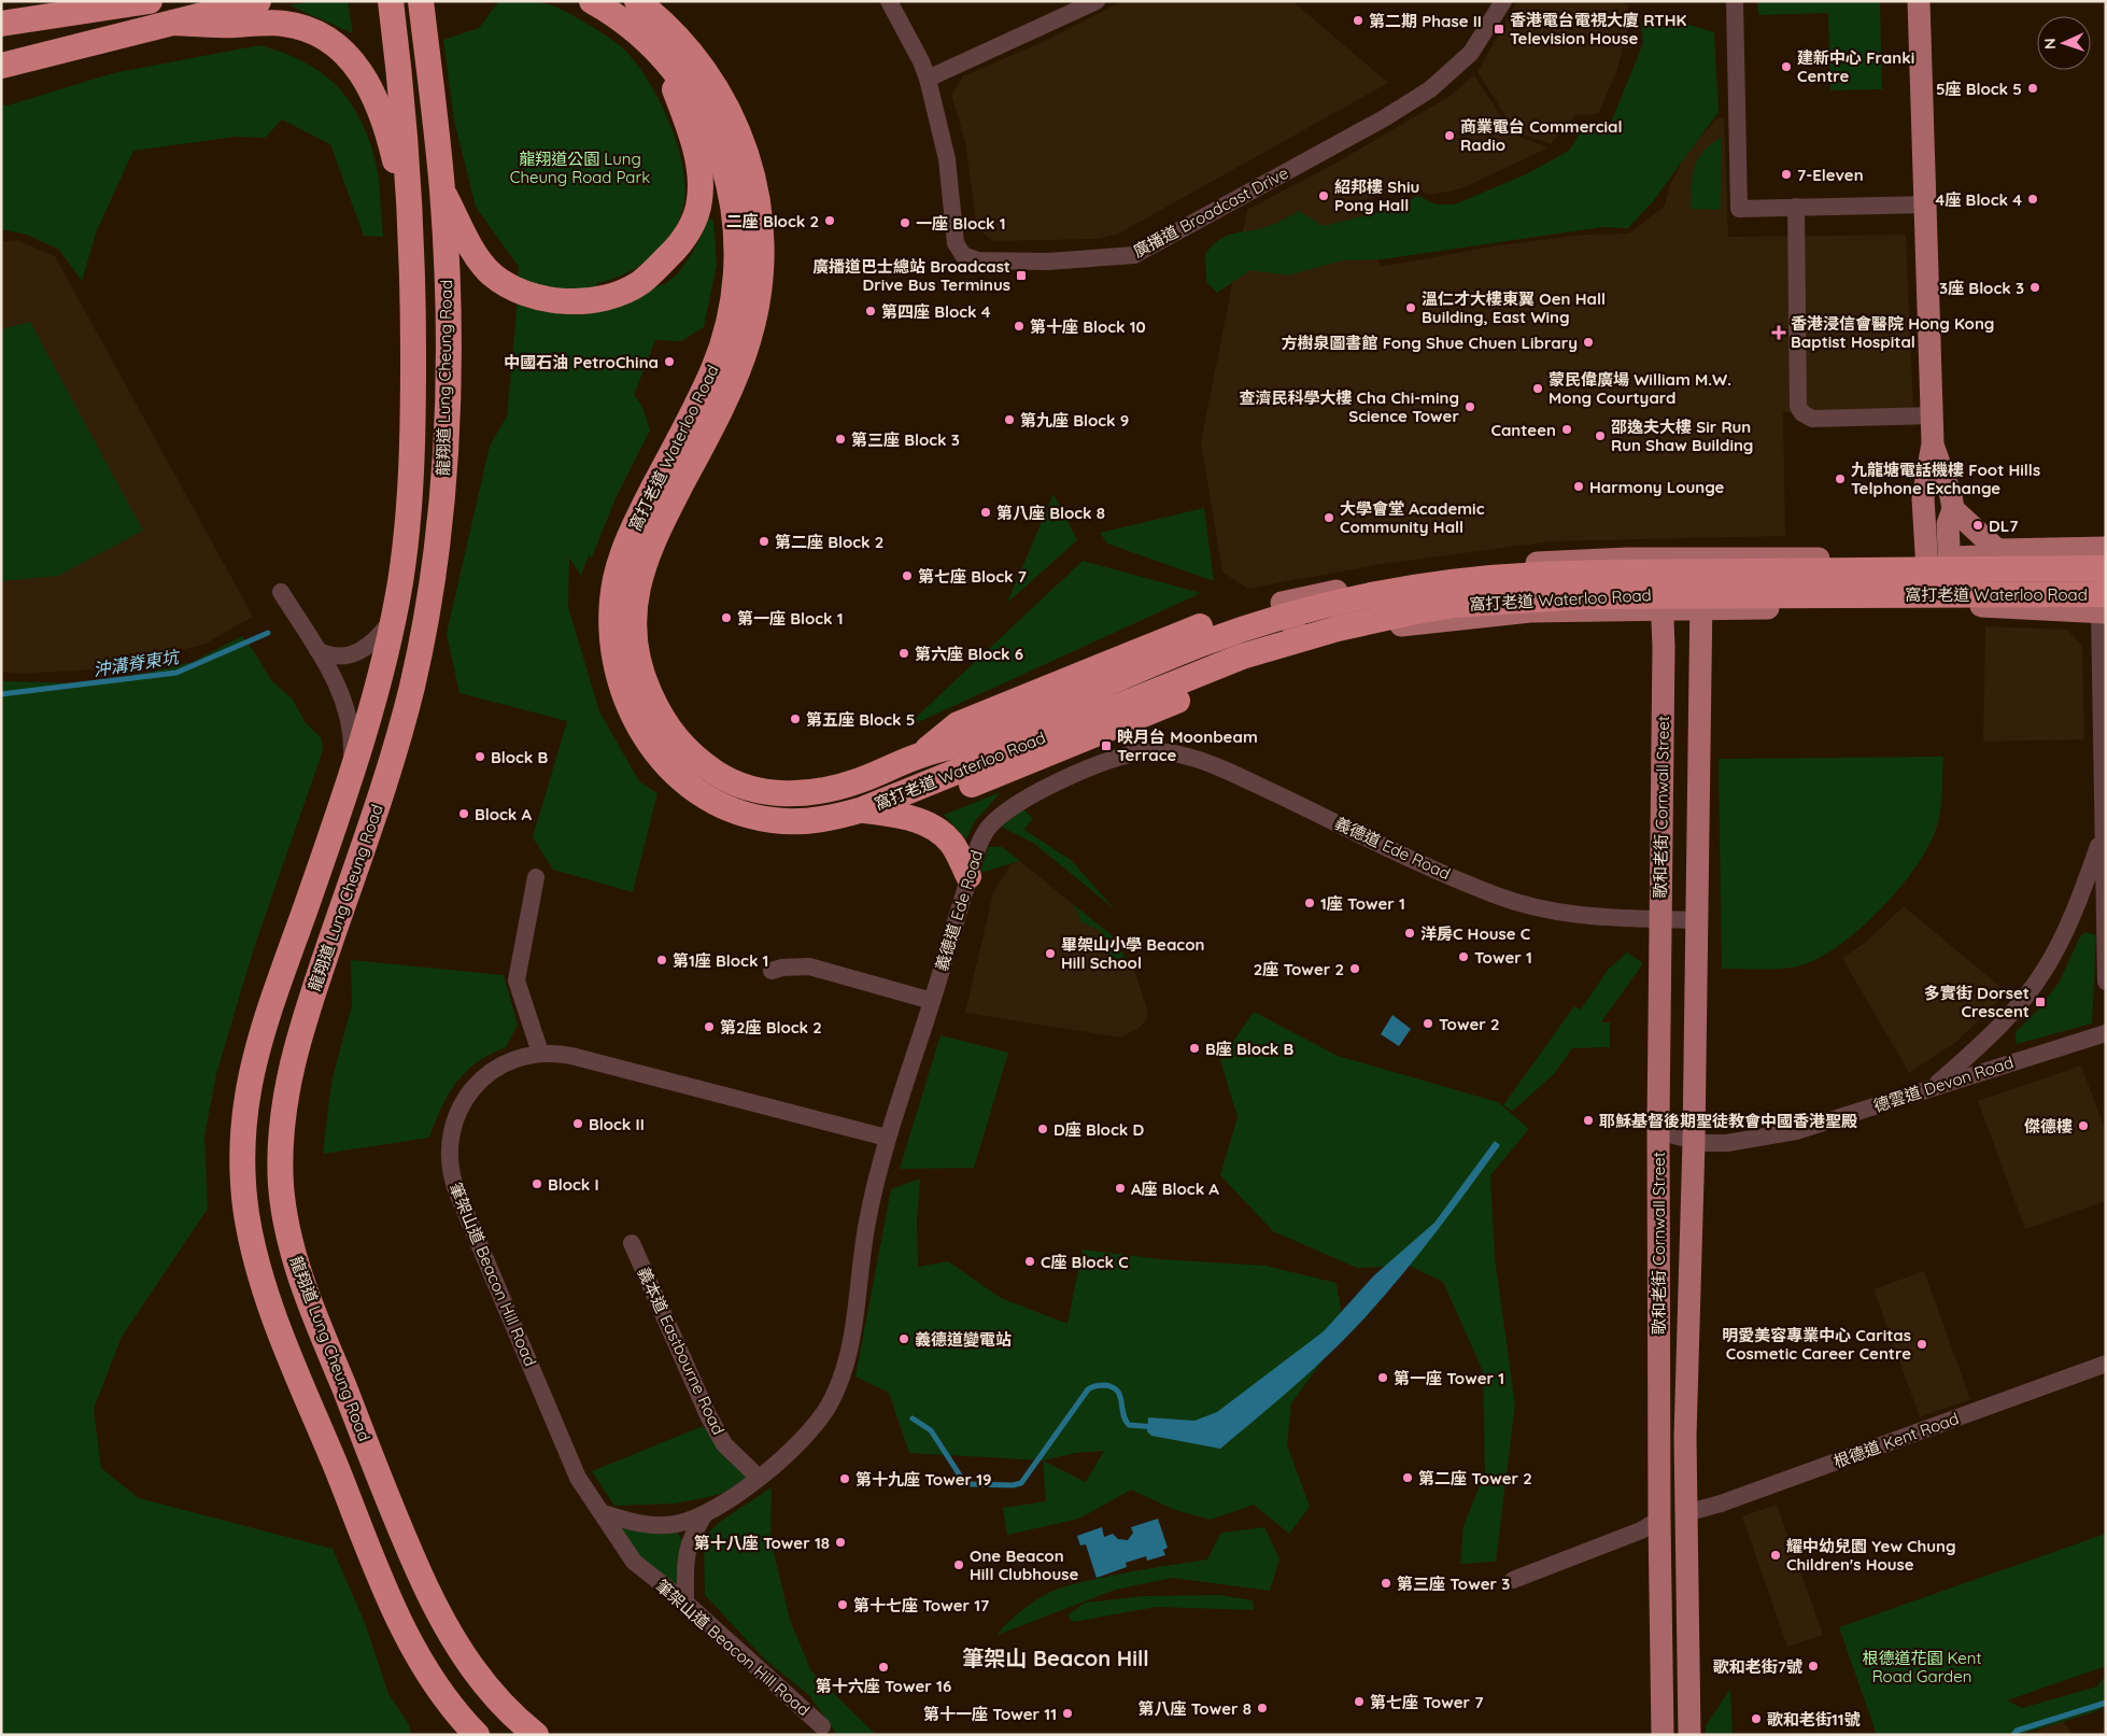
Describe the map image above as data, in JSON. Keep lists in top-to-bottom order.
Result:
{
  "streets": {
    "highway": ["龍翔道 Lung Cheung Road", "窩打老道 Waterloo Road"],
    "main road": ["歌和老街 Cornwall Street"],
    "street": [
      "廣播道 Broadcast Drive",
      "義德道 Ede Road",
      "德雲道 Devon Road",
      "筆架山道 Beacon Hill Road",
      "義本道 Eastbourne Road",
      "根德道 Kent Road"
    ]
  },
  "crossings": [
    ["窩打老道 Waterloo Road", "歌和老街 Cornwall Street"],
    ["歌和老街 Cornwall Street", "義德道 Ede Road"],
    ["歌和老街 Cornwall Street", "德雲道 Devon Road"],
    ["歌和老街 Cornwall Street", "根德道 Kent Road"],
    ["義德道 Ede Road", "筆架山道 Beacon Hill Road"],
    ["義德道 Ede Road", "義本道 Eastbourne Road"]
  ],
  "districts": ["筆架山 Beacon Hill"],
  "water": ["沖溝脊東坑"],
  "parks": ["龍翔道公園 Lung Cheung Road Park", "根德道花園 Kent Road Garden"],
  "places": {
    "other": [
      "第二期 Phase II",
      "建新中心 Franki Centre",
      "5座 Block 5",
      "商業電台 Commercial Radio",
      "7-Eleven",
      "紹邦樓 Shiu Pong Hall",
      "4座 Block 4",
      "二座 Block 2",
      "一座 Block 1",
      "3座 Block 3",
      "溫仁才大樓東翼 Oen Hall Building, East Wing",
      "第四座 Block 4",
      "第十座 Block 10",
      "方樹泉圖書館 Fong Shue Chuen Library",
      "中國石油 PetroChina",
      "蒙民偉廣場 William M.W. Mong Courtyard",
      "查濟民科學大樓 Cha Chi-ming Science Tower",
      "第九座 Block 9",
      "Canteen",
      "邵逸夫大樓 Sir Run Run Shaw Building",
      "第三座 Block 3",
      "九龍塘電話機樓 Foot Hills Telphone Exchange",
      "Harmony Lounge",
      "第八座 Block 8",
      "大學會堂 Academic Community Hall",
      "DL7",
      "第二座 Block 2",
      "第七座 Block 7",
      "第一座 Block 1",
      "第六座 Block 6",
      "第五座 Block 5",
      "Block B",
      "Block A",
      "1座 Tower 1",
      "洋房C House C",
      "畢架山小學 Beacon Hill School",
      "Tower 1",
      "第1座 Block 1",
      "2座 Tower 2",
      "Tower 2",
      "第2座 Block 2",
      "B座 Block B",
      "耶穌基督後期聖徒教會中國香港聖殿",
      "Block II",
      "傑德樓",
      "D座 Block D",
      "Block I",
      "A座 Block A",
      "C座 Block C",
      "義德道變電站",
      "明愛美容專業中心 Caritas Cosmetic Career Centre",
      "第一座 Tower 1",
      "第二座 Tower 2",
      "第十九座 Tower 19",
      "第十八座 Tower 18",
      "耀中幼兒園 Yew Chung Children's House",
      "One Beacon Hill Clubhouse",
      "第三座 Tower 3",
      "第十七座 Tower 17",
      "歌和老街7號",
      "第十六座 Tower 16",
      "第七座 Tower 7",
      "第八座 Tower 8",
      "第十一座 Tower 11",
      "歌和老街11號"
    ],
    "transit": [
      "香港電台電視大廈 RTHK Television House",
      "廣播道巴士總站 Broadcast Drive Bus Terminus",
      "映月台 Moonbeam Terrace",
      "多實街 Dorset Crescent"
    ],
    "health": ["香港浸信會醫院 Hong Kong Baptist Hospital"]
  },
  "north": "left"
}
